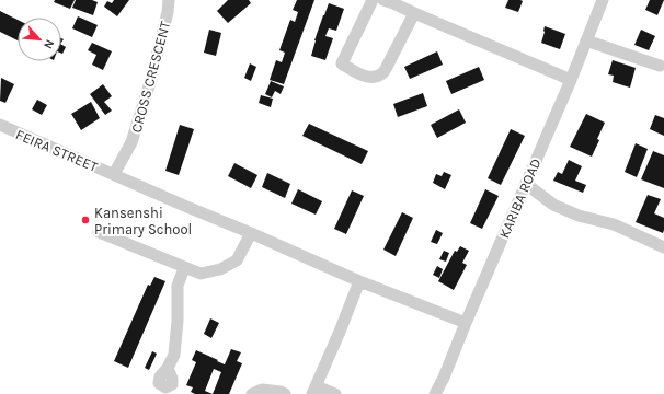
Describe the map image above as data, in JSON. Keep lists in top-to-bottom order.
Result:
{
  "streets": {
    "street": ["CROSS CRESCENT", "FEIRA STREET", "KARIBA ROAD"]
  },
  "crossings": [
    ["CROSS CRESCENT", "FEIRA STREET"],
    ["FEIRA STREET", "KARIBA ROAD"]
  ],
  "places": ["Kansenshi Primary School"],
  "north": "bottom right"
}
